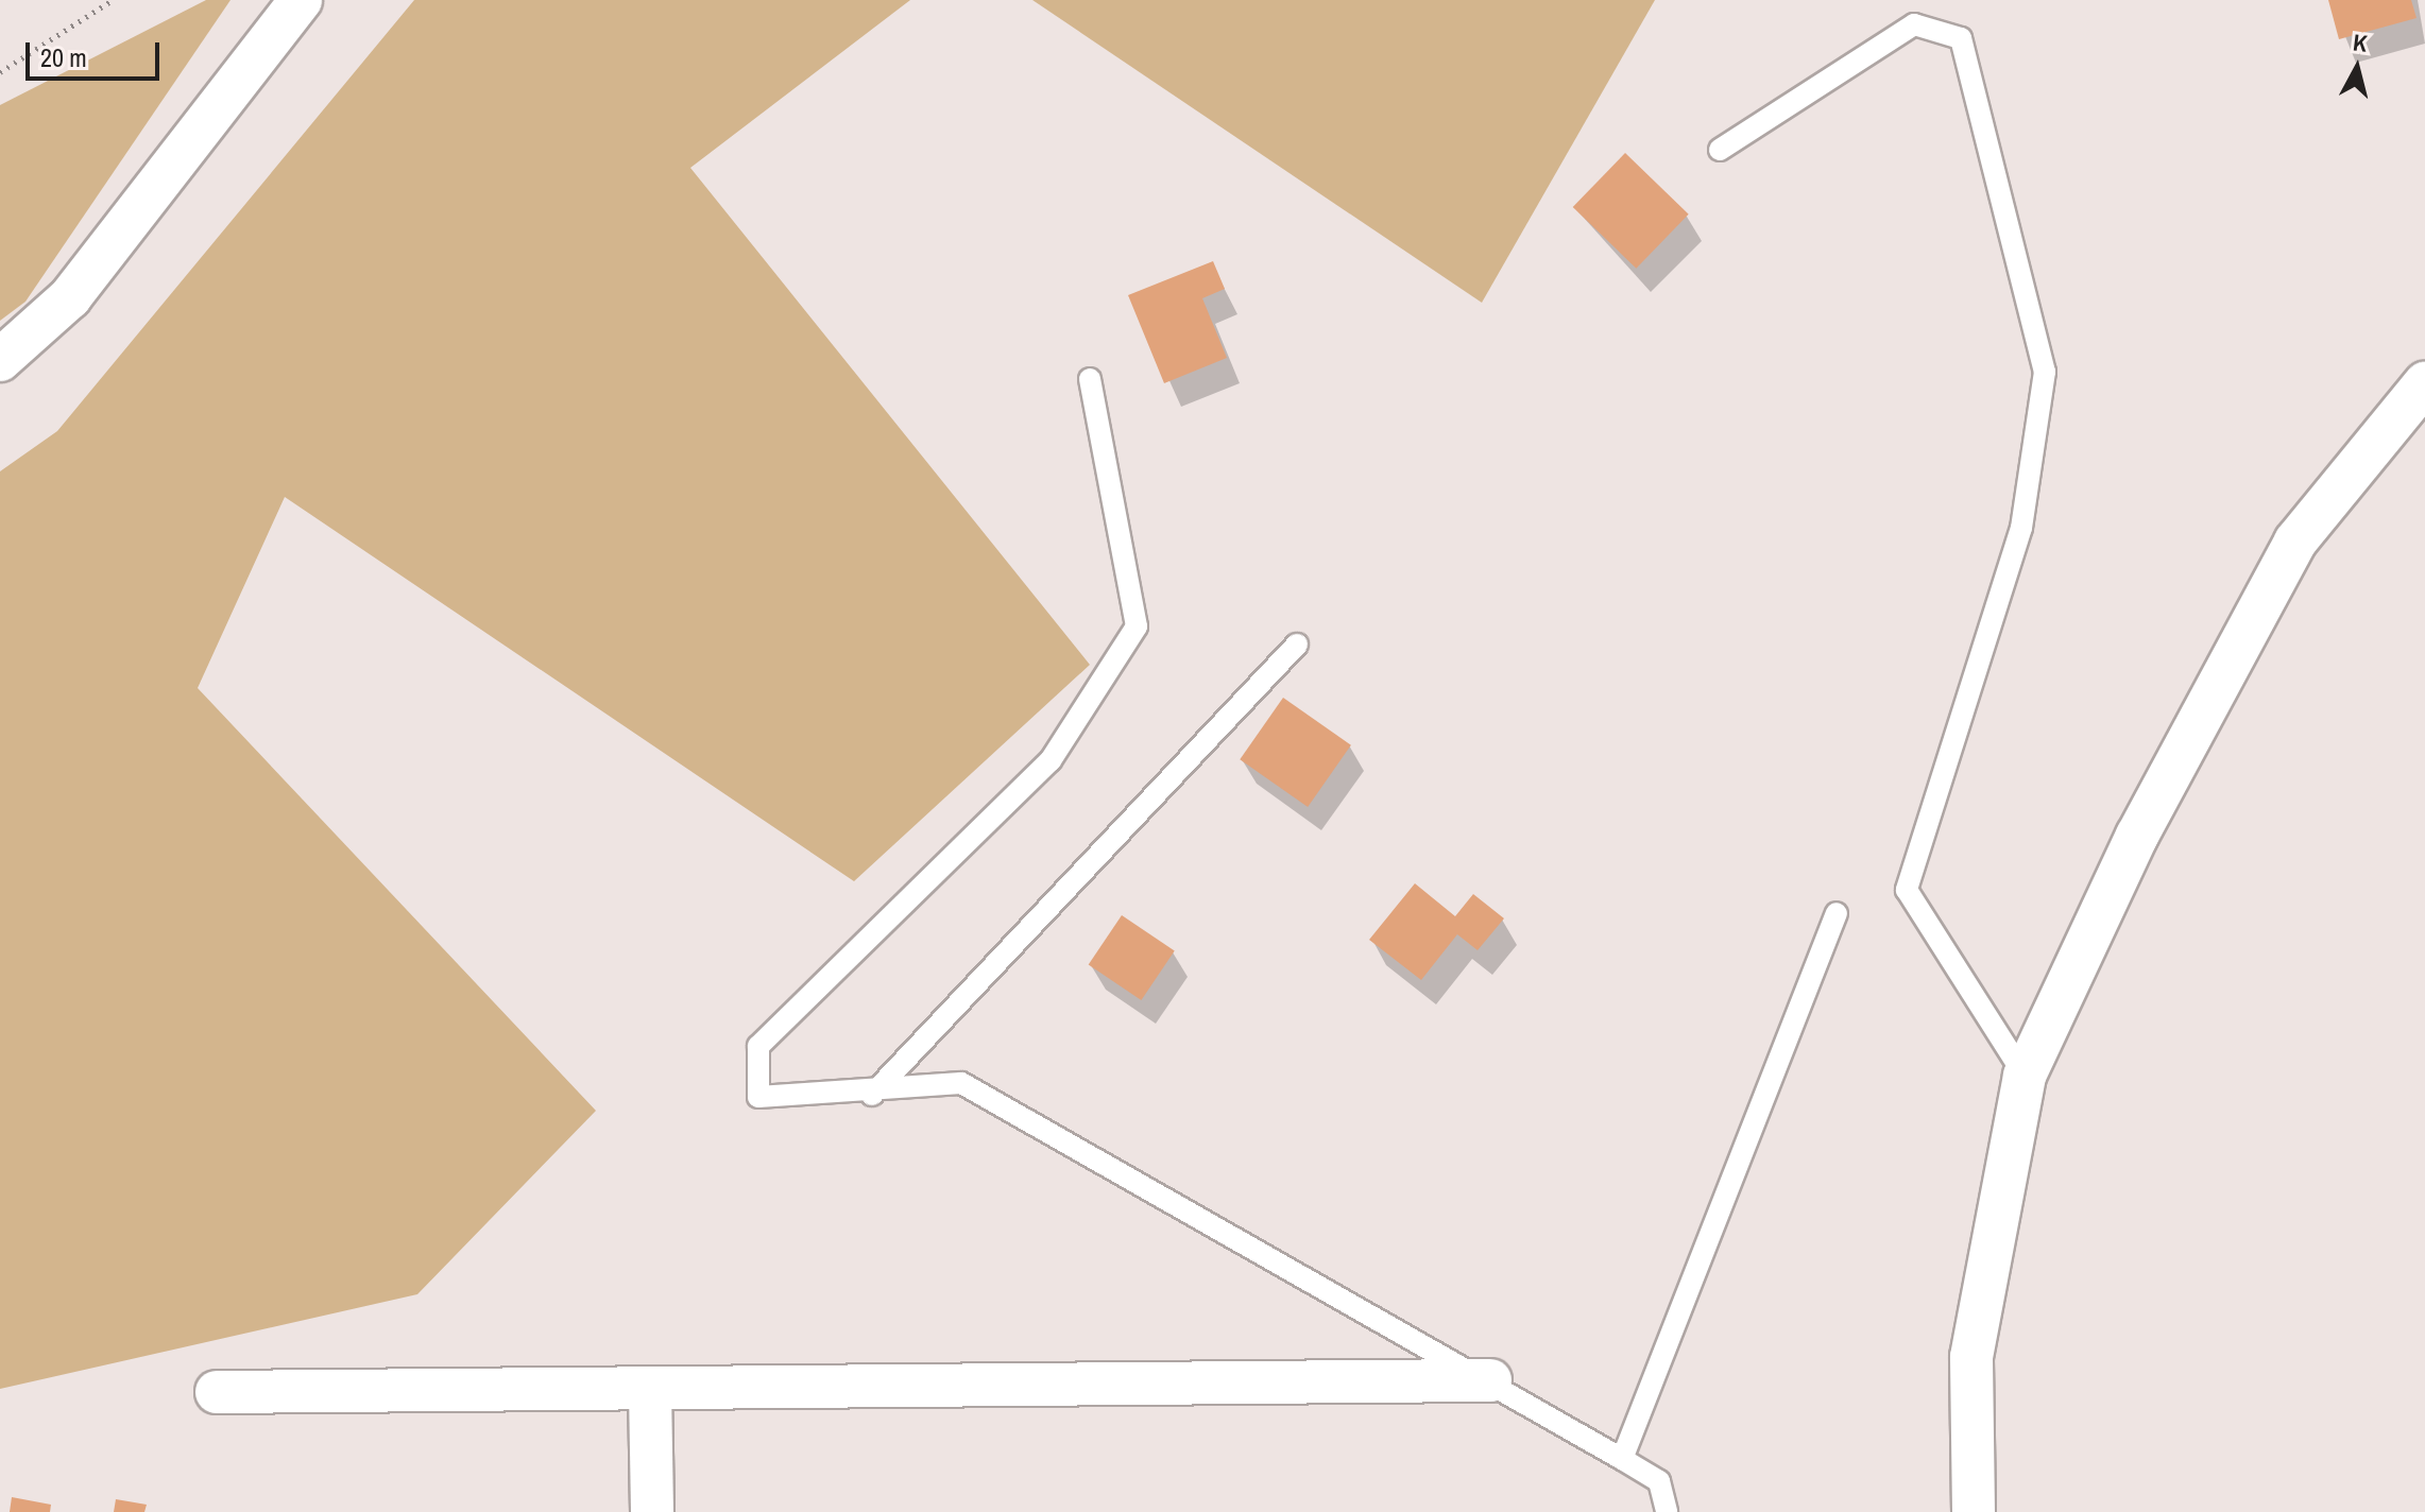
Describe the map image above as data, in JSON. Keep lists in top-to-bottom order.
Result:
{
  "scale_bar": "20 m",
  "north": "top"
}
